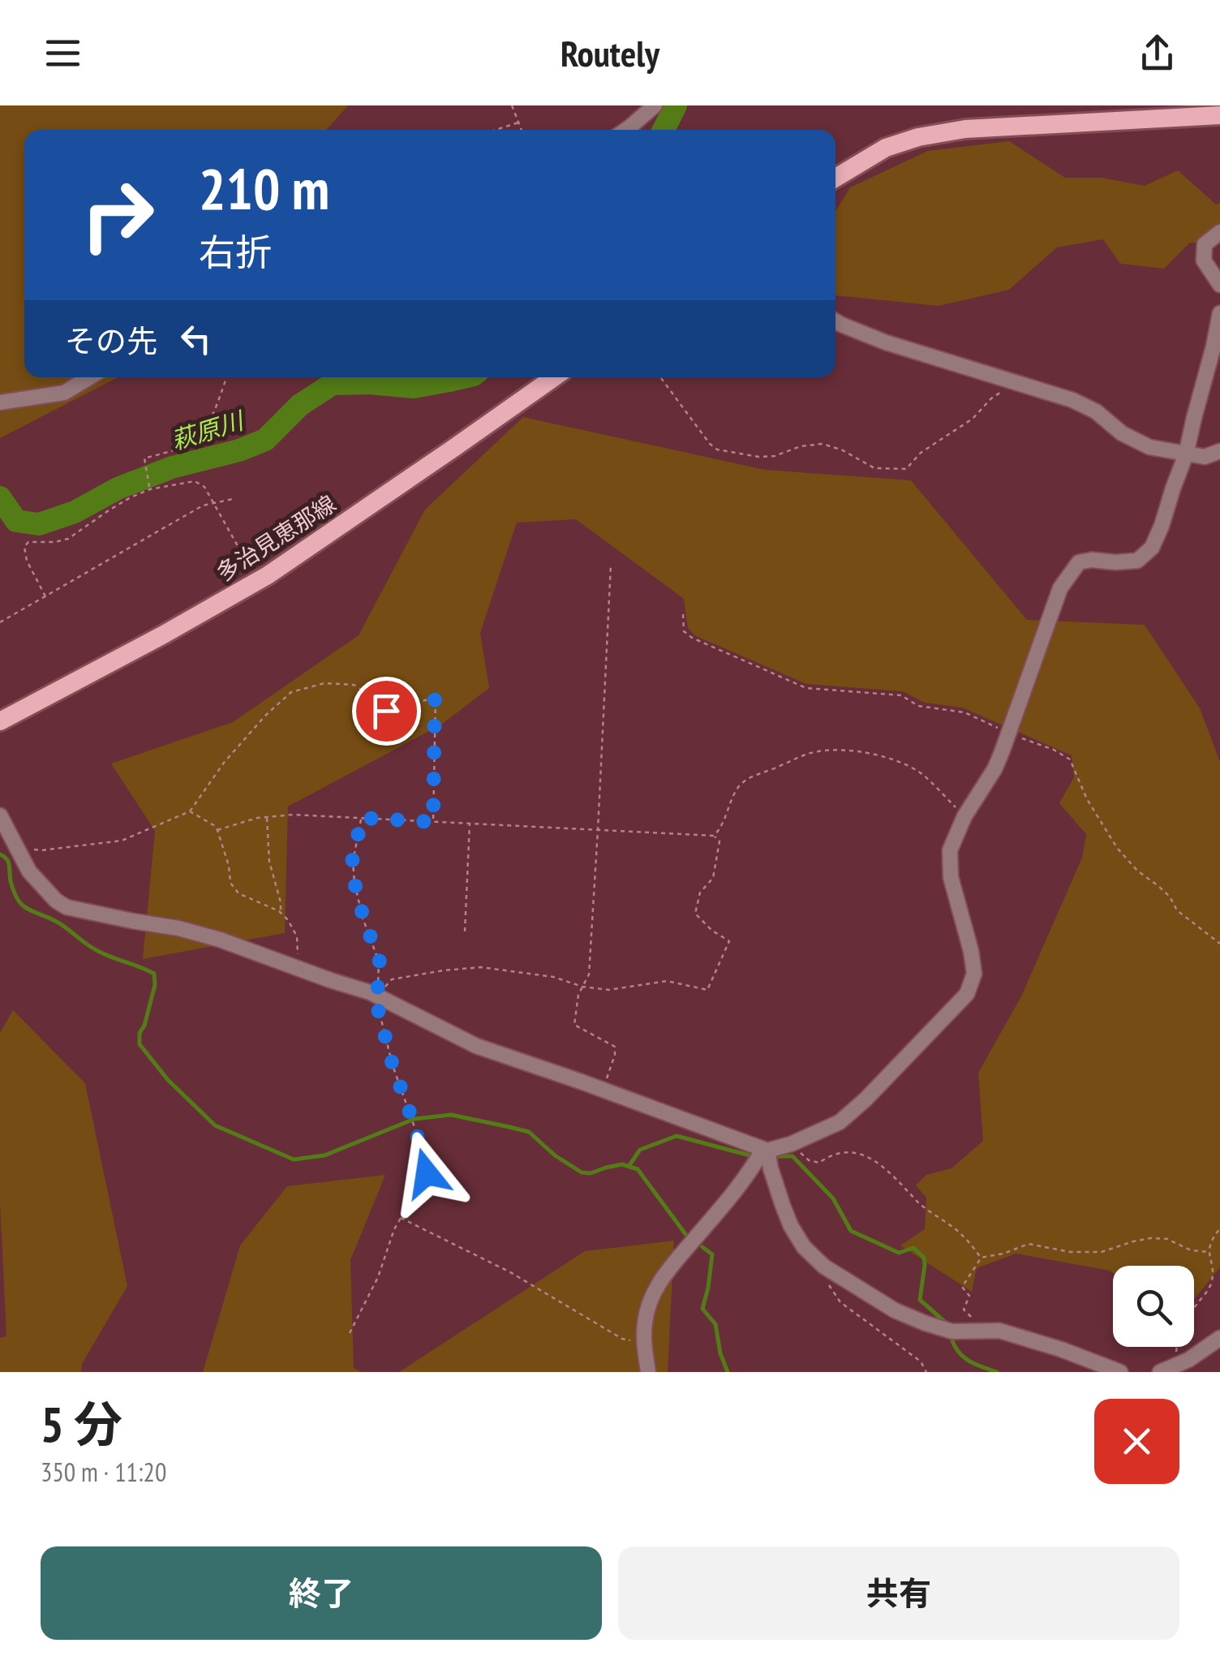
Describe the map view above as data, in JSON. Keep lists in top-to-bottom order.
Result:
{
  "streets": {
    "main road": ["多治見恵那線"]
  },
  "water": ["萩原川"],
  "page": {
    "header": "Routely",
    "turn": ["210 m", "右折"],
    "then": "その先",
    "heading": ["5 分", "350 m · 11:20"],
    "buttons": ["終了", "共有"]
  }
}
